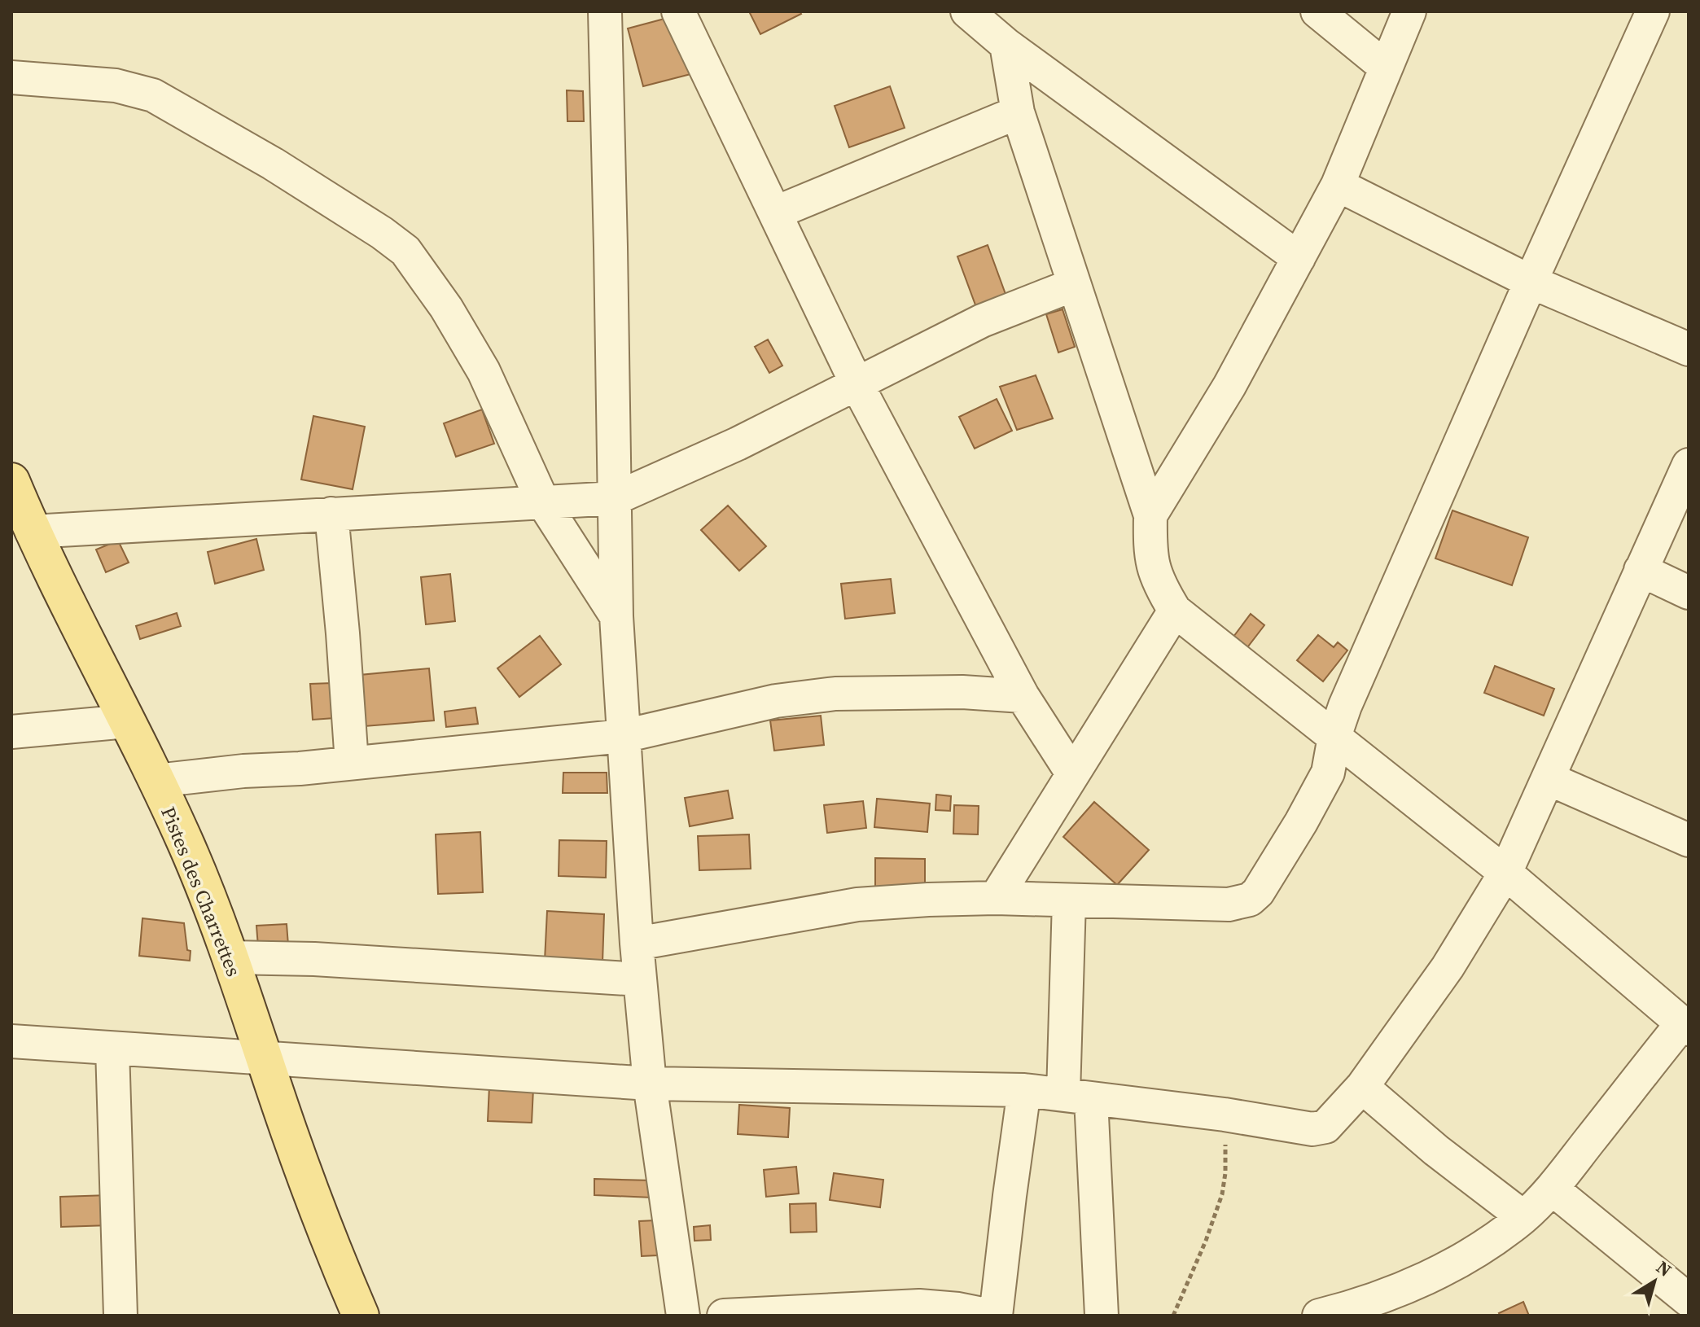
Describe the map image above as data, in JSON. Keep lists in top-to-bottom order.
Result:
{
  "streets": {
    "main road": ["Pistes des Charrettes"]
  },
  "north": "top right"
}
